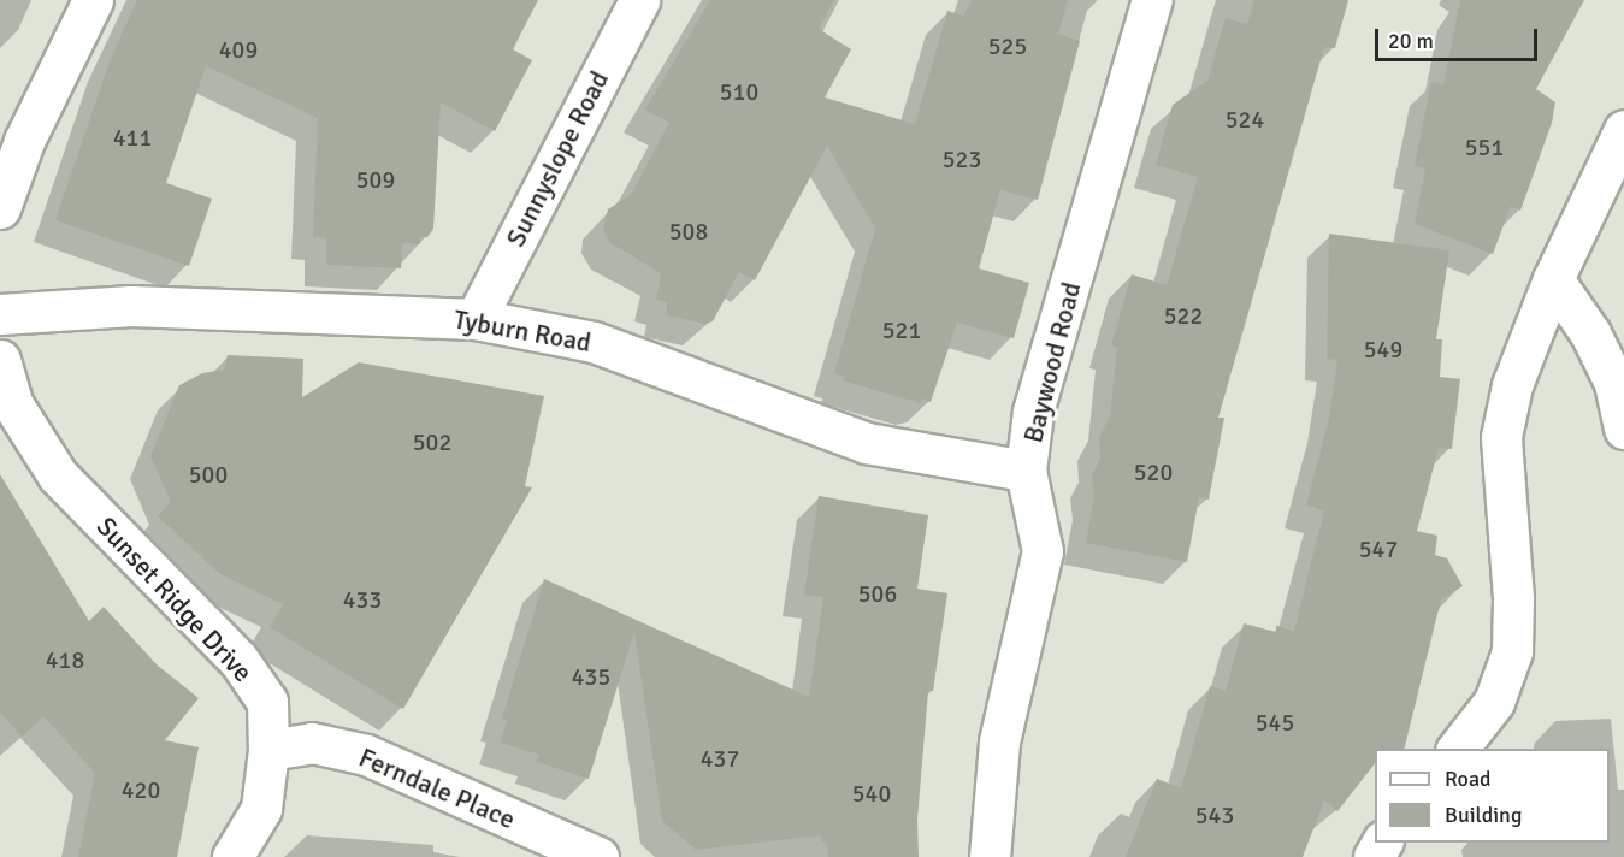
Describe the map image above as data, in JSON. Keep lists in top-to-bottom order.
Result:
{
  "streets": {
    "street": [
      "Sunnyslope Road",
      "Tyburn Road",
      "Baywood Road",
      "Sunset Ridge Drive",
      "Ferndale Place"
    ]
  },
  "crossings": [
    ["Sunnyslope Road", "Tyburn Road"],
    ["Tyburn Road", "Baywood Road"],
    ["Sunset Ridge Drive", "Ferndale Place"]
  ],
  "house_numbers": [
    "525",
    "409",
    "510",
    "524",
    "411",
    "551",
    "523",
    "509",
    "508",
    "522",
    "521",
    "549",
    "502",
    "520",
    "500",
    "547",
    "506",
    "433",
    "418",
    "435",
    "545",
    "437",
    "420",
    "540",
    "543"
  ],
  "legend": ["Road", "Building"],
  "scale_bar": "20 m"
}
